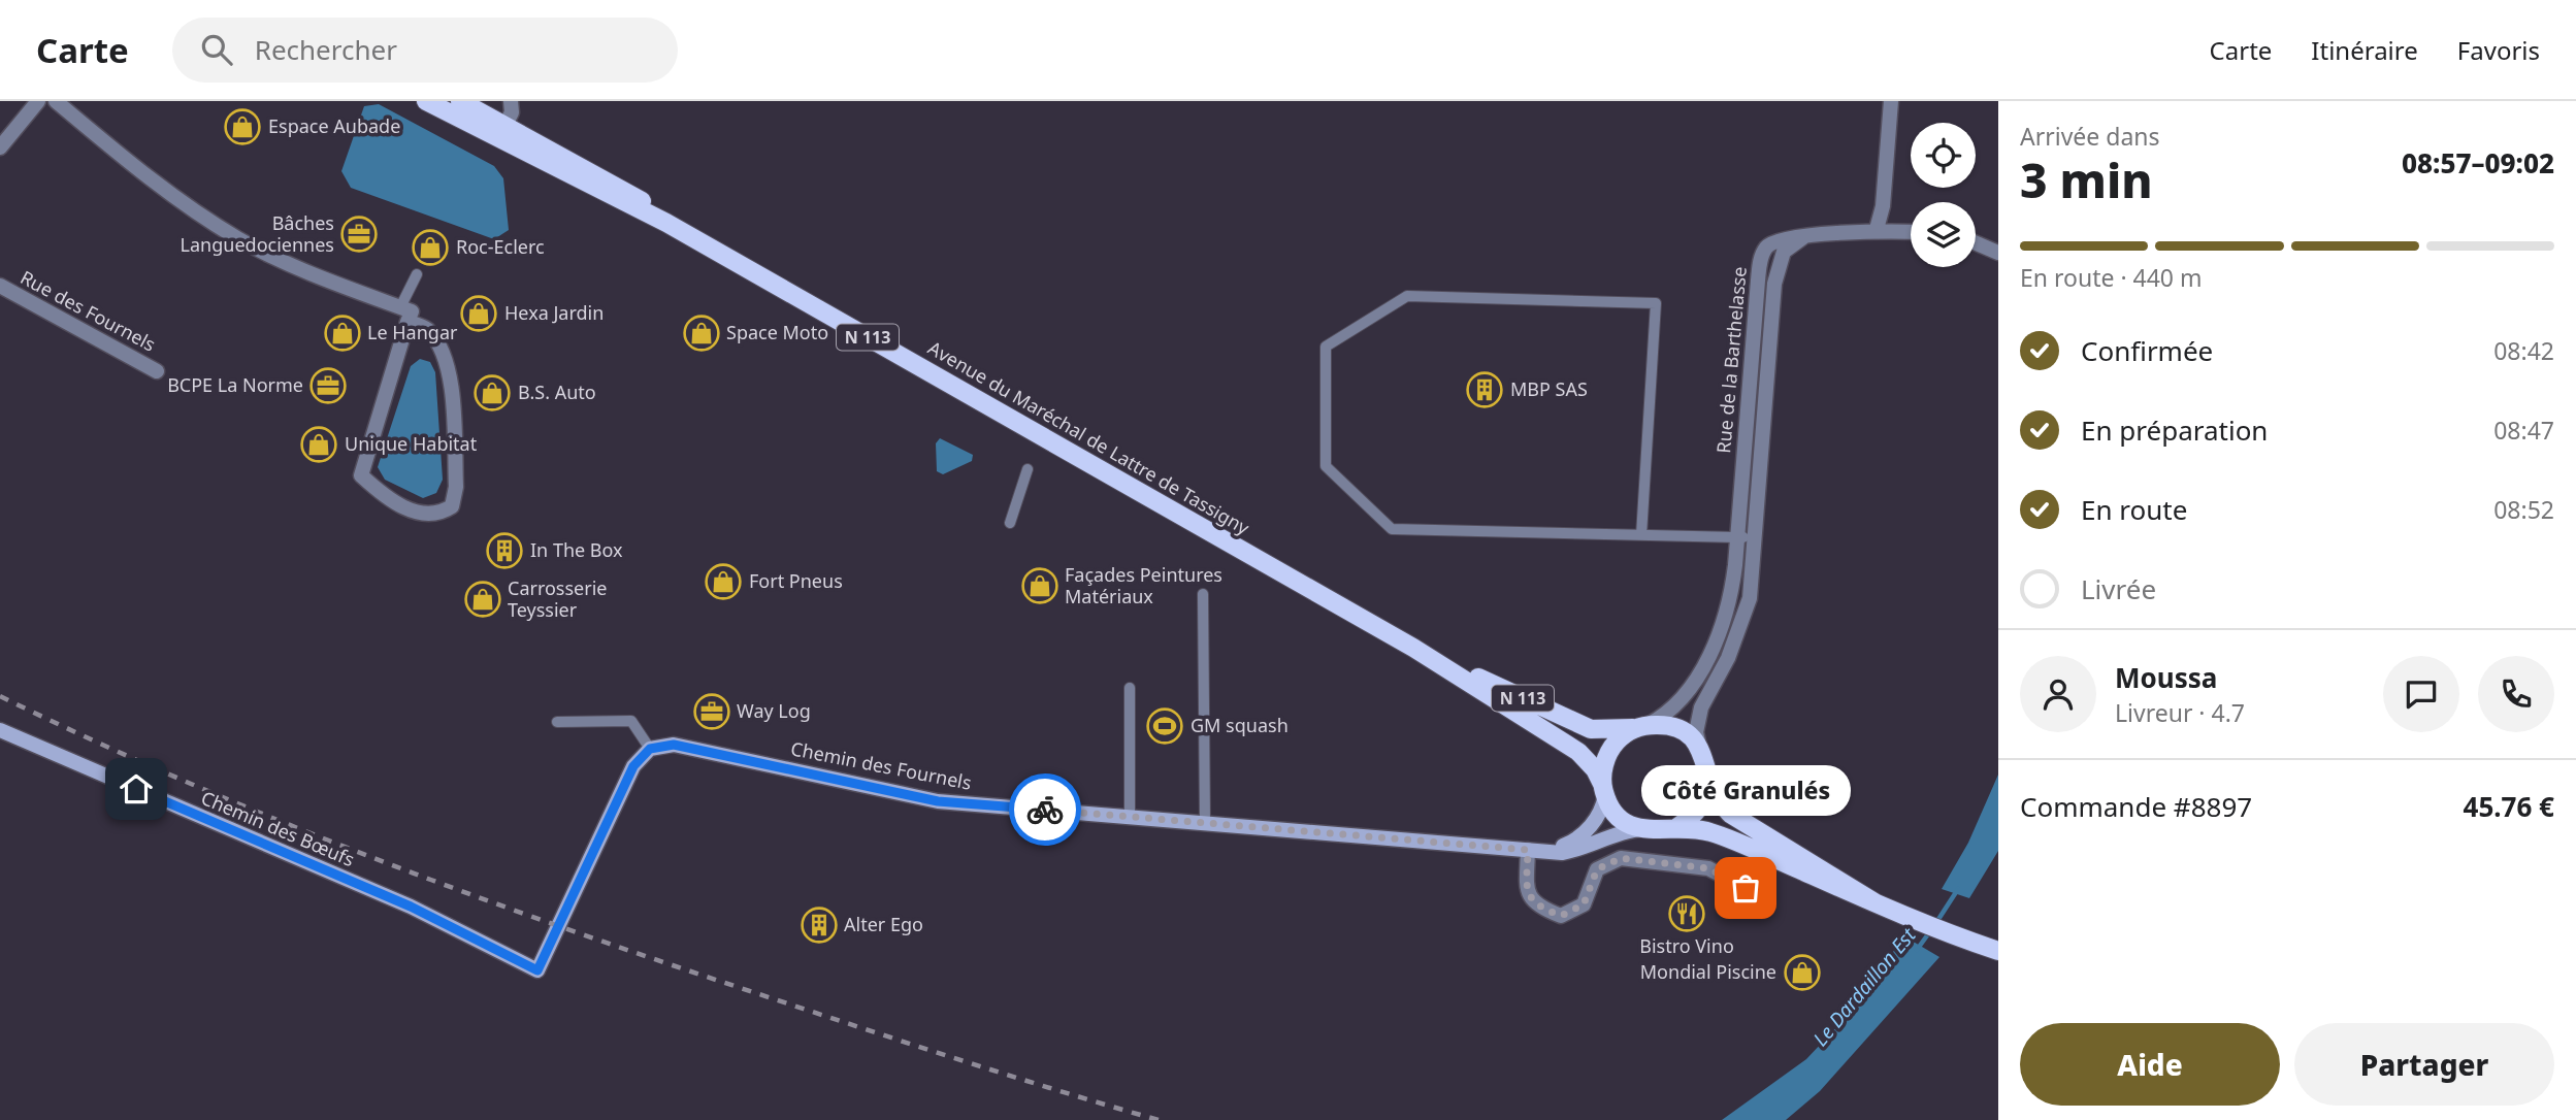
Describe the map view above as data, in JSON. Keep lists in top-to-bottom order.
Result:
{
  "streets": {
    "main road": ["N 113", "Avenue du Maréchal de Lattre de Tassigny"],
    "street": [
      "Rue des Fournels",
      "Rue de la Barthelasse",
      "Chemin des Fournels",
      "Chemin des Bœufs"
    ]
  },
  "crossings": [
    ["Rue de la Barthelasse", "Avenue du Maréchal de Lattre de Tassigny"],
    ["Rue de la Barthelasse", "Chemin des Fournels"],
    ["Avenue du Maréchal de Lattre de Tassigny", "Chemin des Fournels"],
    ["Chemin des Fournels", "Chemin des Bœufs"]
  ],
  "water": ["Le Dardaillon Est"],
  "places": {
    "shop": [
      "Espace Aubade",
      "Roc-Eclerc",
      "Hexa Jardin",
      "Le Hangar",
      "Space Moto",
      "B.S. Auto",
      "Unique Habitat",
      "Fort Pneus",
      "Façades Peintures Matériaux",
      "Carrosserie Teyssier",
      "Mondial Piscine"
    ],
    "office": ["Bâches Languedociennes", "BCPE La Norme", "Way Log"],
    "building": ["MBP SAS", "In The Box", "Alter Ego"],
    "sports": ["GM squash"],
    "other": ["Côté Granulés"],
    "restaurant": ["Bistro Vino"]
  },
  "page": {
    "header": "Carte",
    "search": "Rechercher",
    "nav": ["Carte", "Itinéraire", "Favoris"],
    "heading": ["3 min", "Arrivée dans", "08:57–09:02"],
    "panel": [
      "Moussa",
      "Livreur · 4.7",
      "Commande #8897",
      "45.76 €"
    ],
    "bar": "En route · 440 m",
    "list": [
      ["Confirmée", "08:42"],
      ["En préparation", "08:47"],
      ["En route", "08:52"],
      "Livrée"
    ],
    "bubble": "Côté Granulés",
    "buttons": ["Aide", "Partager"]
  }
}
